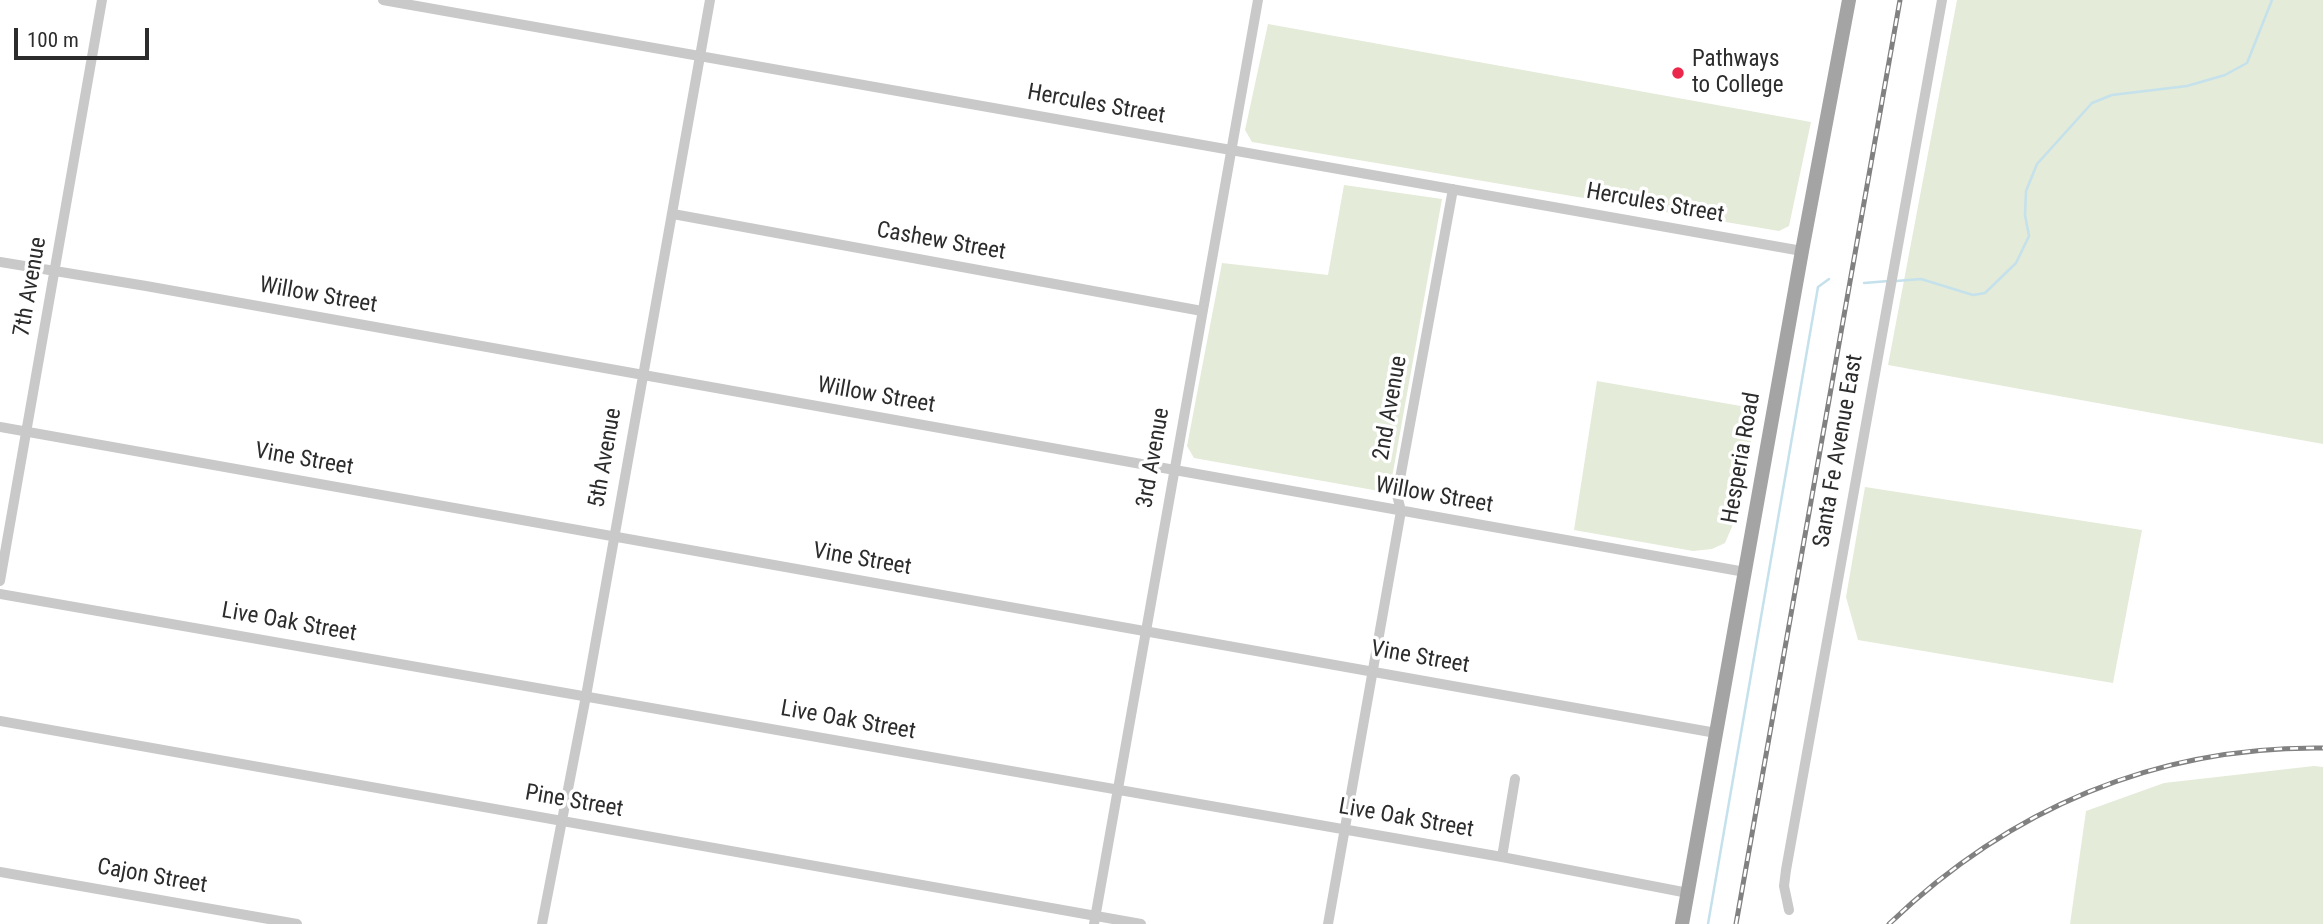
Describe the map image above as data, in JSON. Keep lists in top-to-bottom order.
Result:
{
  "streets": {
    "main road": ["Hesperia Road"],
    "street": [
      "Hercules Street",
      "Cashew Street",
      "7th Avenue",
      "Willow Street",
      "2nd Avenue",
      "Santa Fe Avenue East",
      "5th Avenue",
      "3rd Avenue",
      "Vine Street",
      "Live Oak Street",
      "Pine Street",
      "Cajon Street"
    ]
  },
  "crossings": [
    ["Hercules Street", "2nd Avenue"],
    ["Hercules Street", "5th Avenue"],
    ["Hercules Street", "3rd Avenue"],
    ["Hercules Street", "Hesperia Road"],
    ["Cashew Street", "5th Avenue"],
    ["Cashew Street", "3rd Avenue"],
    ["7th Avenue", "Willow Street"],
    ["7th Avenue", "Vine Street"],
    ["Willow Street", "2nd Avenue"],
    ["Willow Street", "5th Avenue"],
    ["Willow Street", "3rd Avenue"],
    ["Willow Street", "Hesperia Road"],
    ["2nd Avenue", "Vine Street"],
    ["2nd Avenue", "Live Oak Street"],
    ["5th Avenue", "Vine Street"],
    ["5th Avenue", "Live Oak Street"],
    ["5th Avenue", "Pine Street"],
    ["3rd Avenue", "Vine Street"],
    ["3rd Avenue", "Live Oak Street"],
    ["3rd Avenue", "Pine Street"],
    ["Hesperia Road", "Vine Street"],
    ["Hesperia Road", "Live Oak Street"]
  ],
  "places": ["Pathways to College"],
  "scale_bar": "100 m"
}
